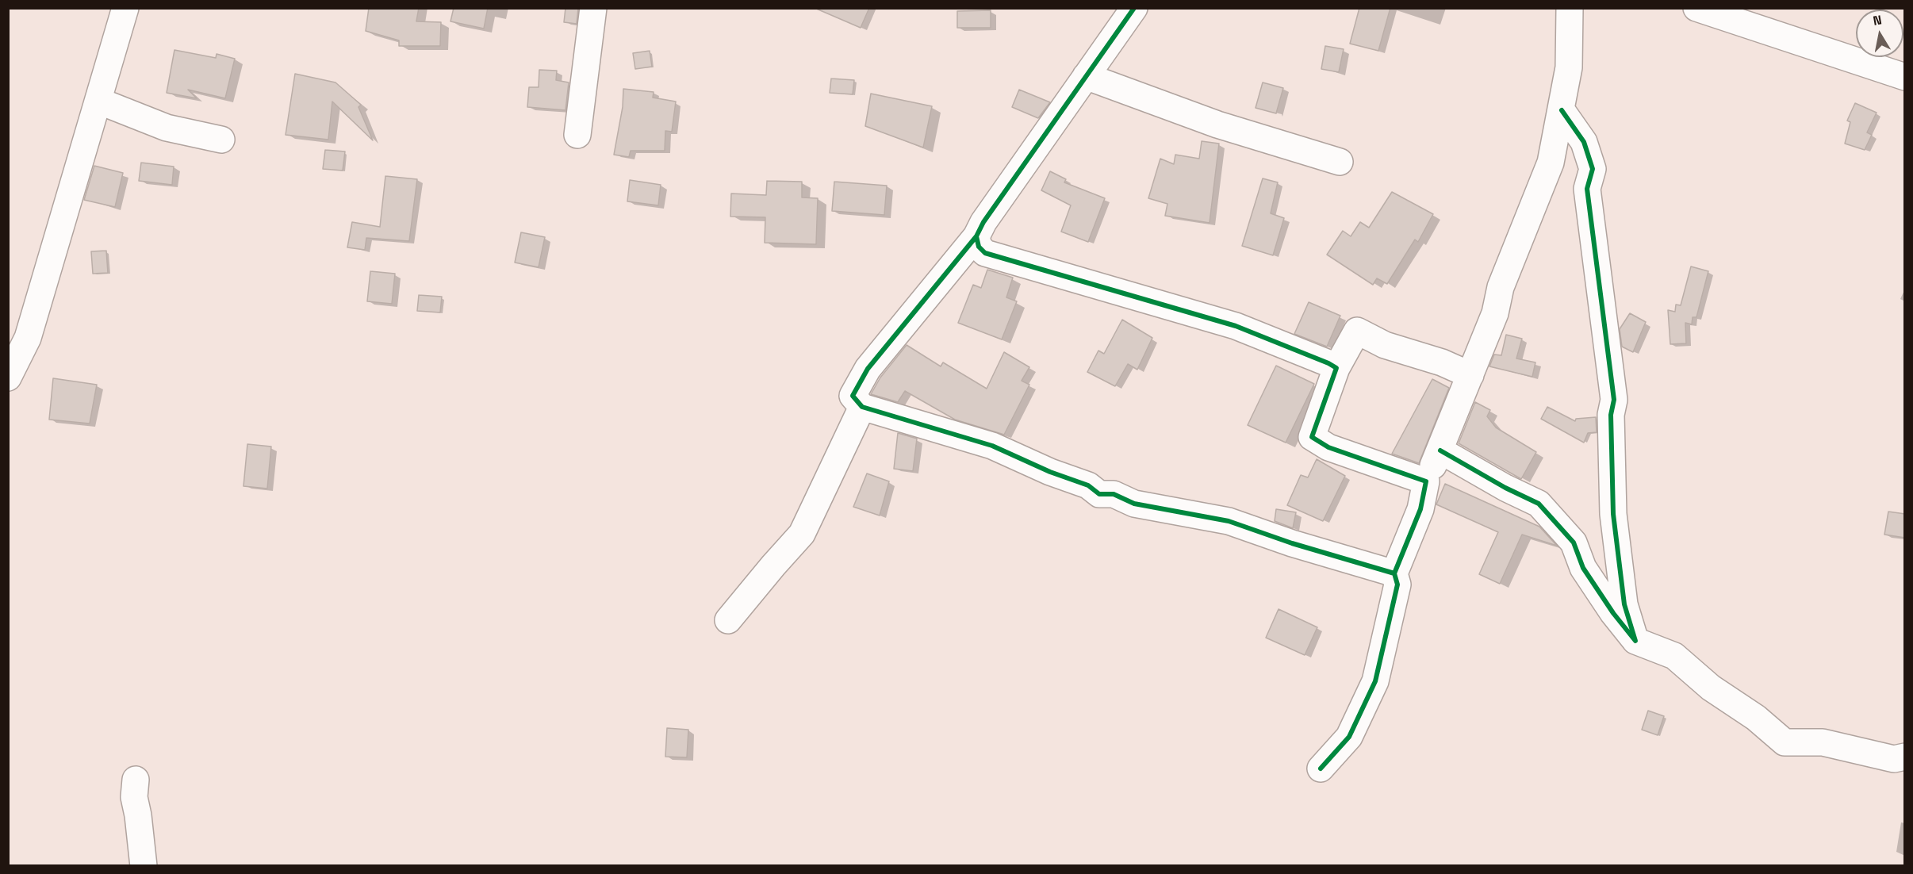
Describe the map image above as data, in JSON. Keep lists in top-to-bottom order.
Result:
{
  "north": "top"
}
